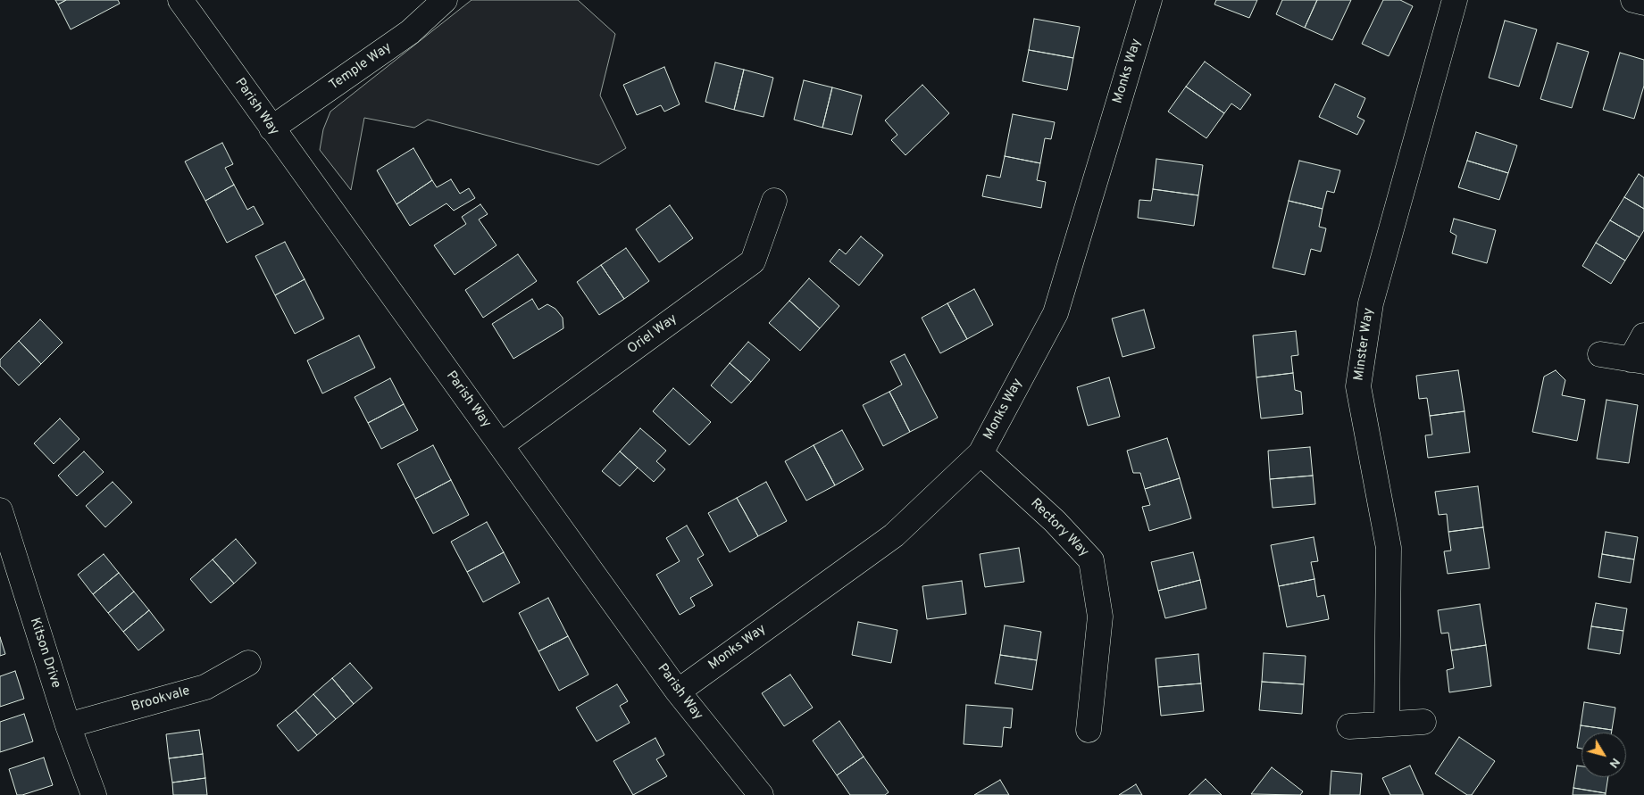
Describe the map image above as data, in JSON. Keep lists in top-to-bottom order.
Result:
{
  "streets": {
    "street": [
      "Temple Way",
      "Monks Way",
      "Parish Way",
      "Oriel Way",
      "Minster Way",
      "Rectory Way",
      "Kitson Drive",
      "Brookvale"
    ]
  },
  "crossings": [
    ["Temple Way", "Parish Way"],
    ["Monks Way", "Parish Way"],
    ["Monks Way", "Rectory Way"],
    ["Parish Way", "Oriel Way"],
    ["Kitson Drive", "Brookvale"]
  ],
  "north": "bottom right"
}
